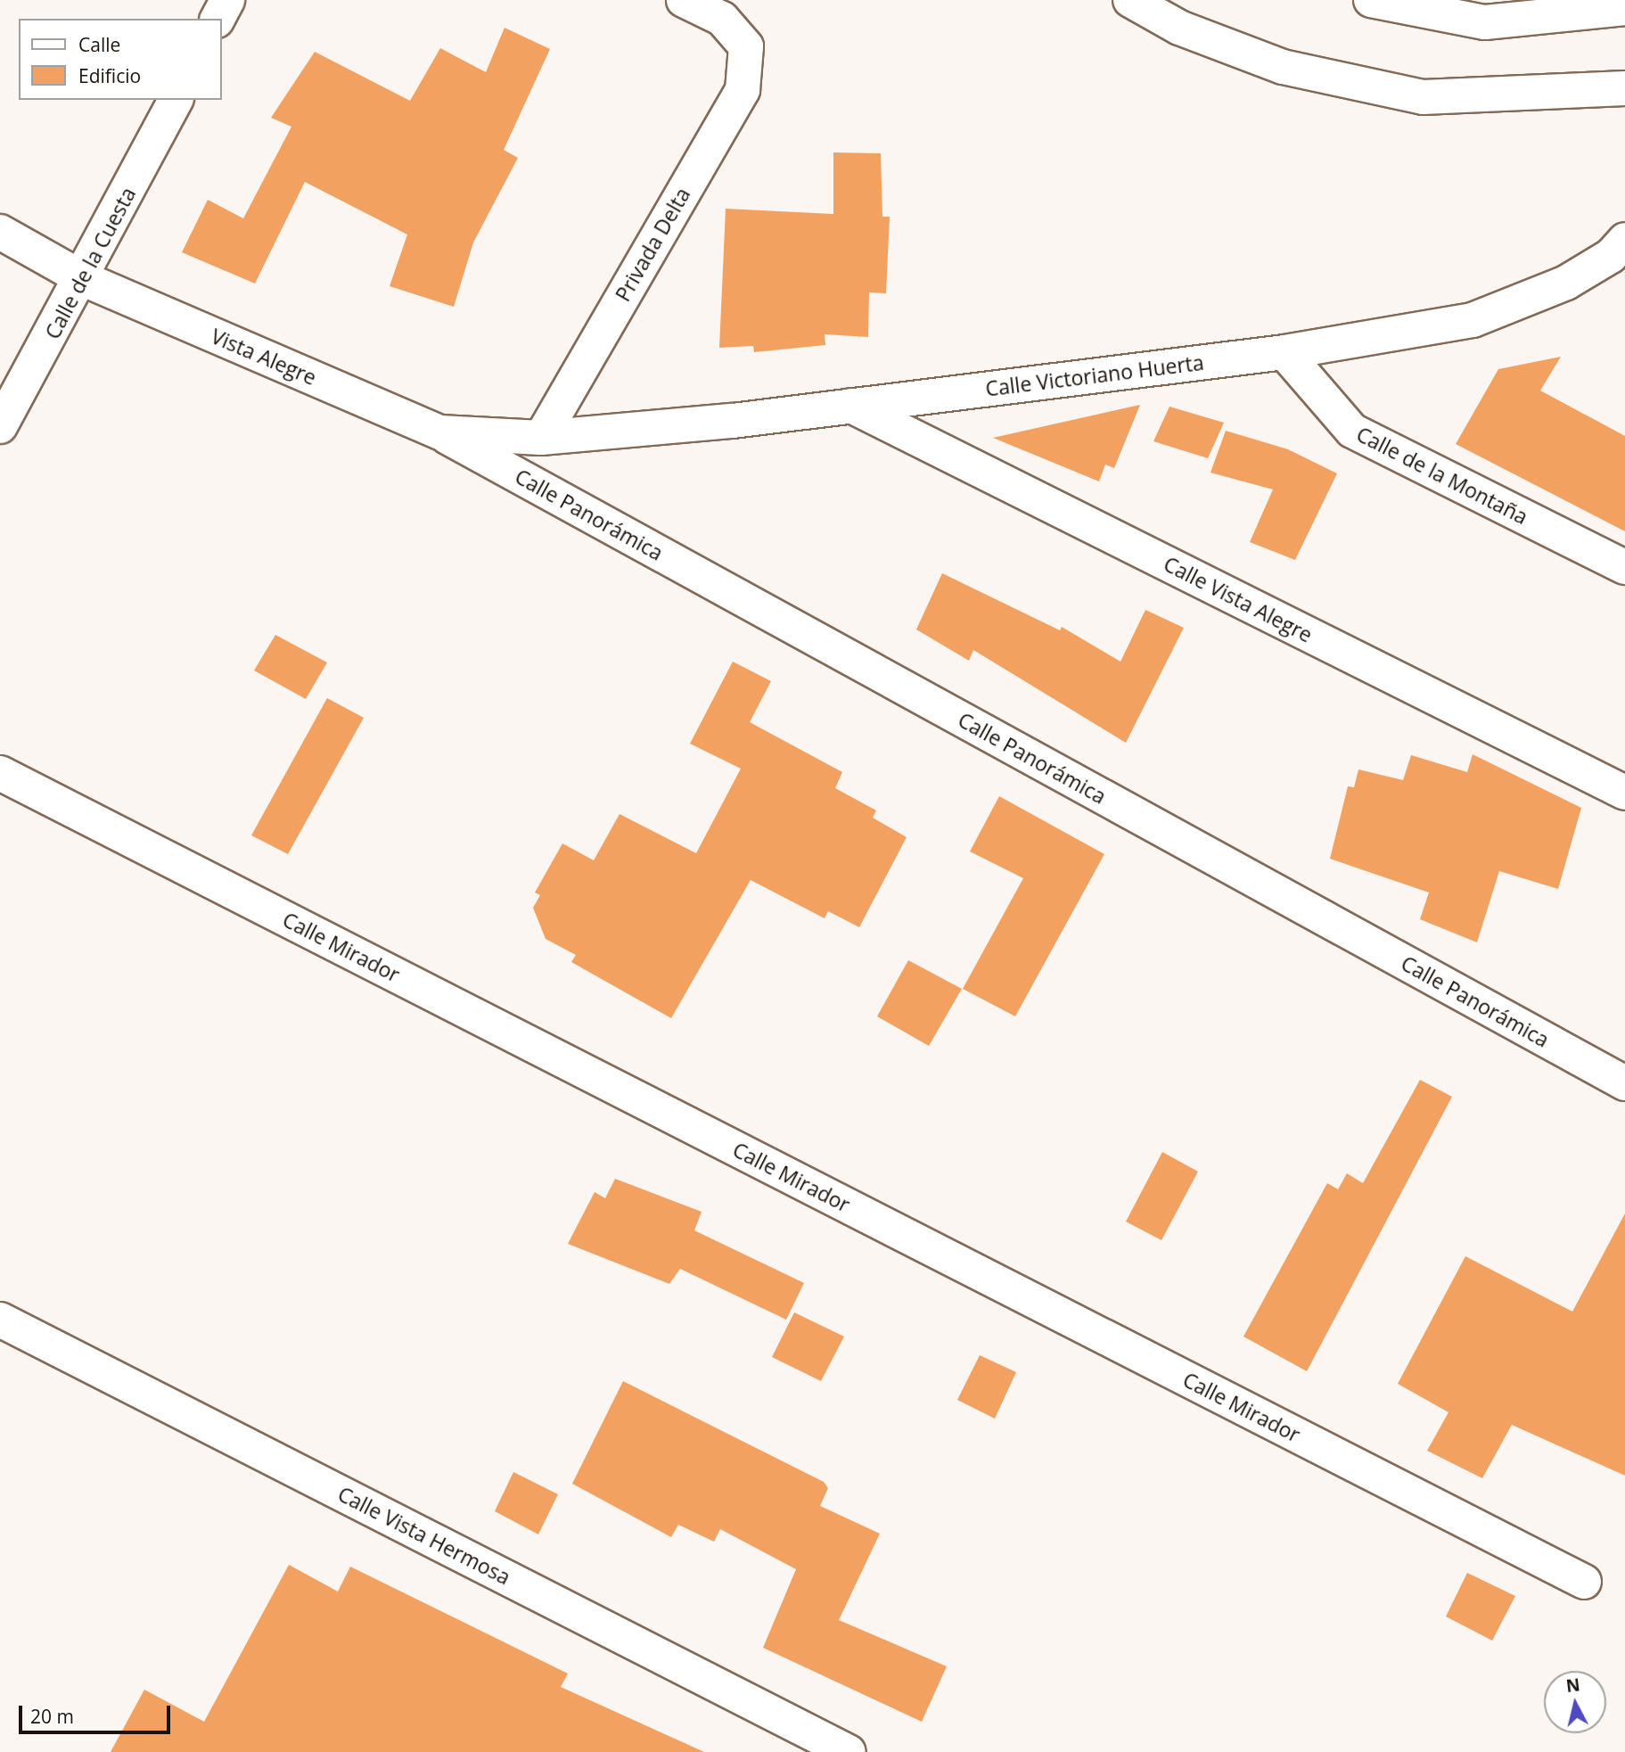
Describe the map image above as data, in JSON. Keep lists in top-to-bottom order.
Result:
{
  "streets": {
    "street": [
      "Privada Delta",
      "Calle de la Cuesta",
      "Vista Alegre",
      "Calle Victoriano Huerta",
      "Calle de la Montaña",
      "Calle Panorámica",
      "Calle Vista Alegre",
      "Calle Mirador",
      "Calle Vista Hermosa"
    ]
  },
  "crossings": [
    ["Privada Delta", "Vista Alegre"],
    ["Privada Delta", "Calle Victoriano Huerta"],
    ["Calle de la Cuesta", "Vista Alegre"],
    ["Vista Alegre", "Calle Victoriano Huerta"],
    ["Vista Alegre", "Calle Panorámica"],
    ["Calle Victoriano Huerta", "Calle de la Montaña"],
    ["Calle Victoriano Huerta", "Calle Vista Alegre"]
  ],
  "legend": ["Calle", "Edificio"],
  "scale_bar": "20 m",
  "north": "top"
}
